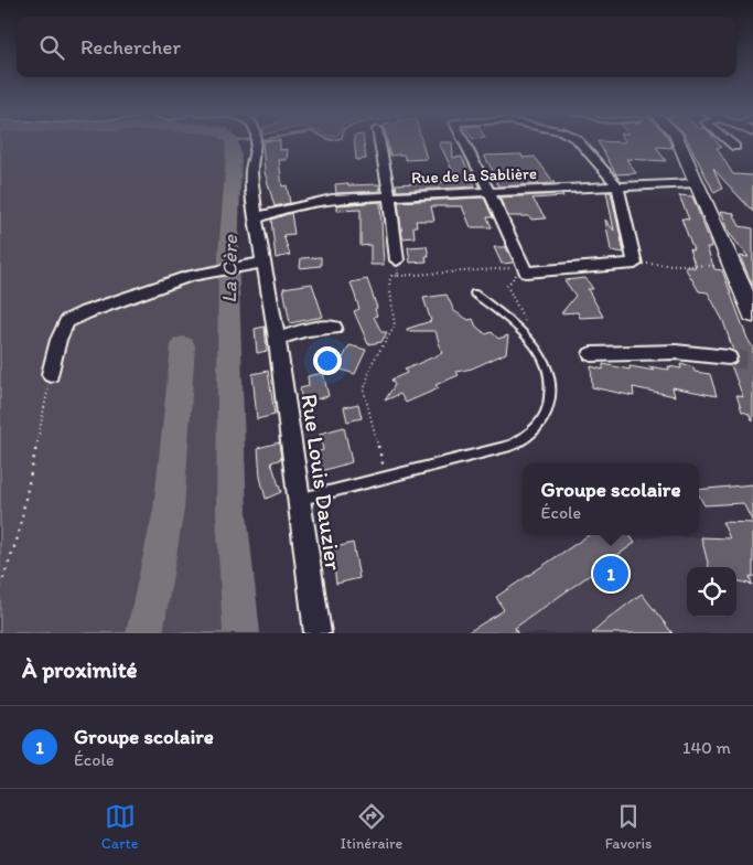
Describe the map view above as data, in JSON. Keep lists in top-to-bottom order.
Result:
{
  "streets": {
    "street": ["Rue de la Sablière", "Rue Louis Dauzier"]
  },
  "crossings": [
    ["Rue de la Sablière", "Rue Louis Dauzier"]
  ],
  "water": ["La Cère"],
  "page": {
    "search": "Rechercher",
    "popup": ["Groupe scolaire", "École"],
    "pins": "1",
    "heading": "À proximité",
    "list": [
      {
        "mark": "1",
        "name": "Groupe scolaire",
        "note": "École",
        "value": "140 m"
      }
    ],
    "nav": ["Carte", "Itinéraire", "Favoris"]
  }
}
